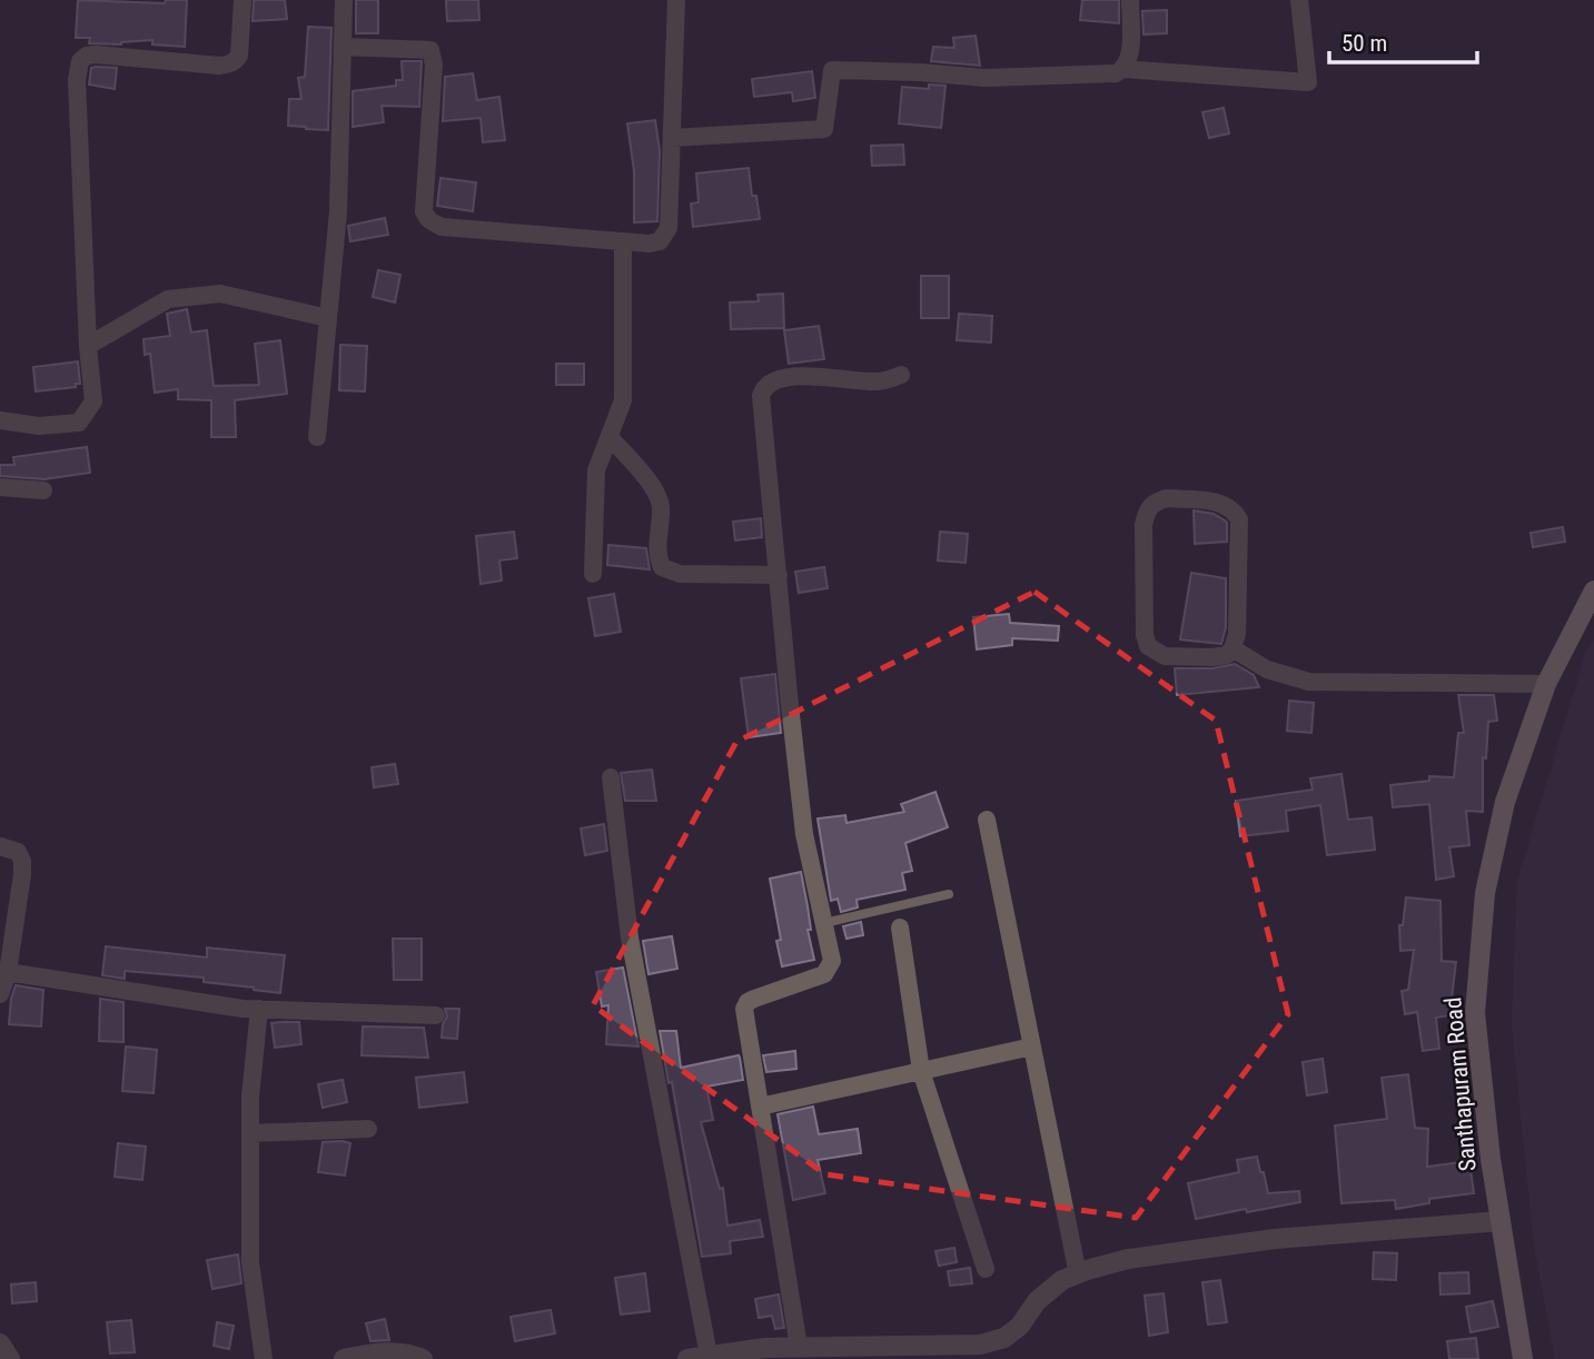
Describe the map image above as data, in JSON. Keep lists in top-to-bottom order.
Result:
{
  "streets": {
    "main road": ["Santhapuram Road"]
  },
  "scale_bar": "50 m"
}
